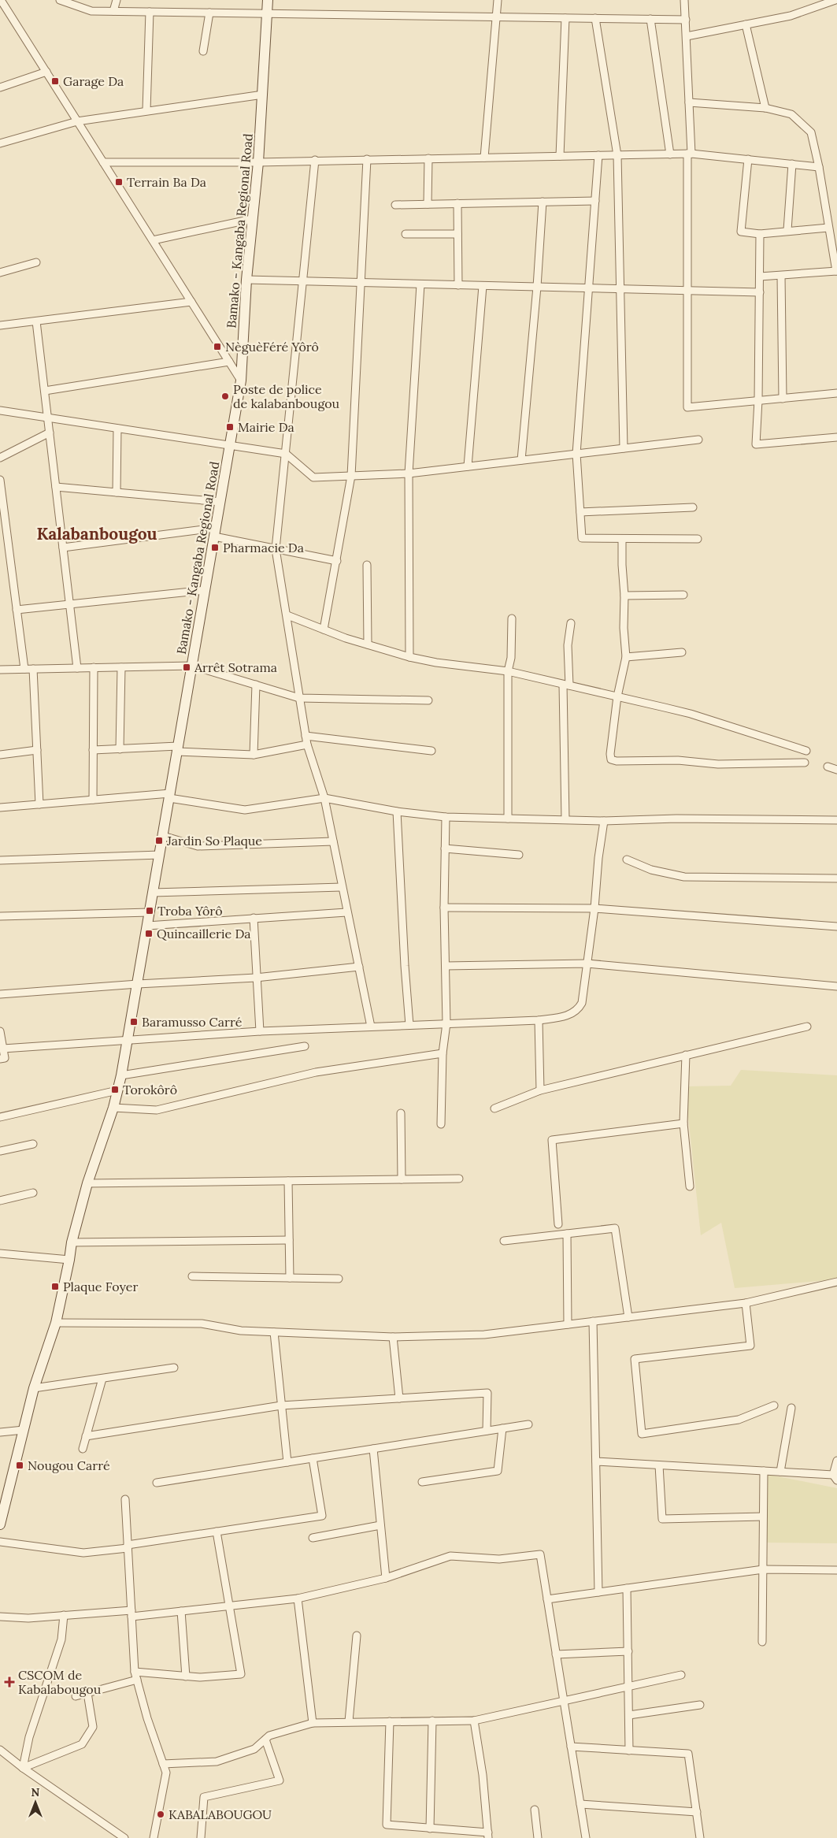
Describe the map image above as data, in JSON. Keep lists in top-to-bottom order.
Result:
{
  "streets": {
    "street": ["Bamako - Kangaba Regional Road"]
  },
  "districts": ["Kalabanbougou"],
  "places": {
    "transit": [
      "Garage Da",
      "Terrain Ba Da",
      "NèguèFéré Yôrô",
      "Mairie Da",
      "Pharmacie Da",
      "Arrêt Sotrama",
      "Jardin So Plaque",
      "Troba Yôrô",
      "Quincaillerie Da",
      "Baramusso Carré",
      "Torokôrô",
      "Plaque Foyer",
      "Nougou Carré"
    ],
    "other": ["Poste de police de kalabanbougou", "KABALABOUGOU"],
    "health": ["CSCOM de Kabalabougou"]
  },
  "north": "top"
}
